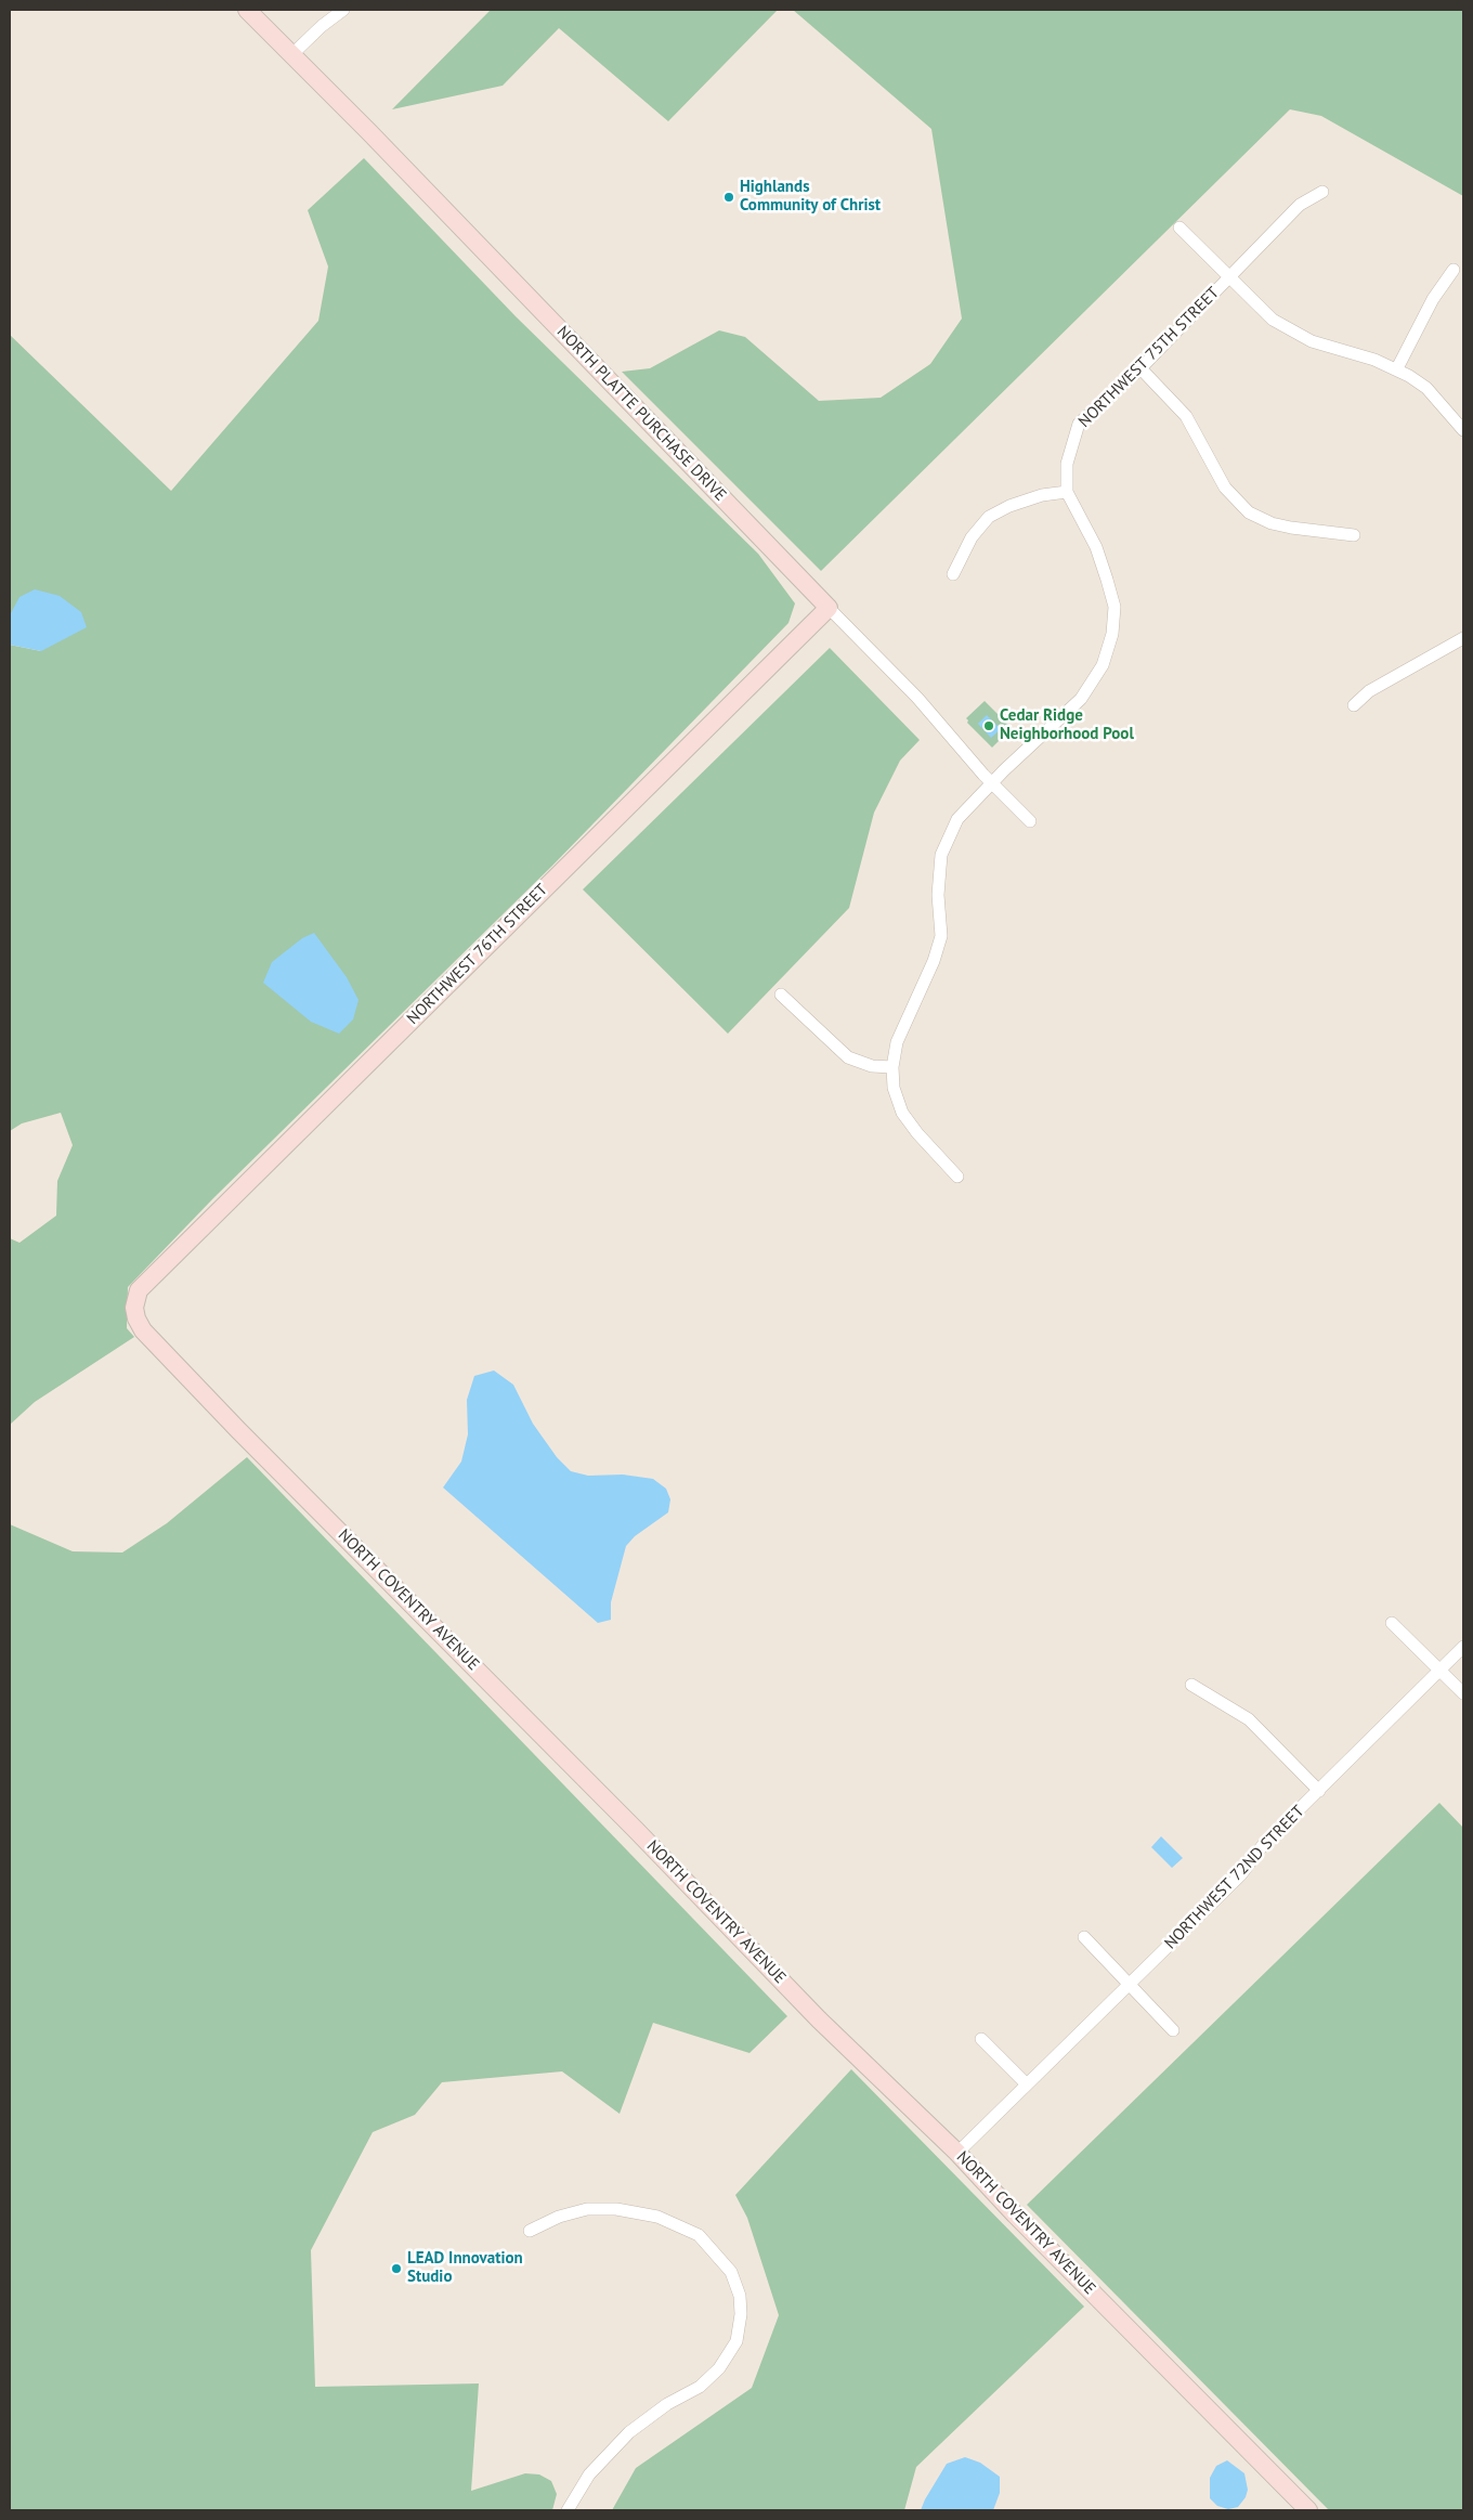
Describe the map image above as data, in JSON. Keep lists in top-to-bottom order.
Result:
{
  "streets": {
    "street": [
      "NORTHWEST 75TH STREET",
      "NORTH PLATTE PURCHASE DRIVE",
      "NORTHWEST 76TH STREET",
      "NORTH COVENTRY AVENUE",
      "NORTHWEST 72ND STREET"
    ]
  },
  "crossings": [
    ["NORTHWEST 75TH STREET", "NORTH PLATTE PURCHASE DRIVE"],
    ["NORTH PLATTE PURCHASE DRIVE", "NORTHWEST 76TH STREET"],
    ["NORTHWEST 76TH STREET", "NORTH COVENTRY AVENUE"],
    ["NORTH COVENTRY AVENUE", "NORTHWEST 72ND STREET"]
  ],
  "places": ["Highlands Community of Christ", "Cedar Ridge Neighborhood Pool", "LEAD Innovation Studio"]
}
